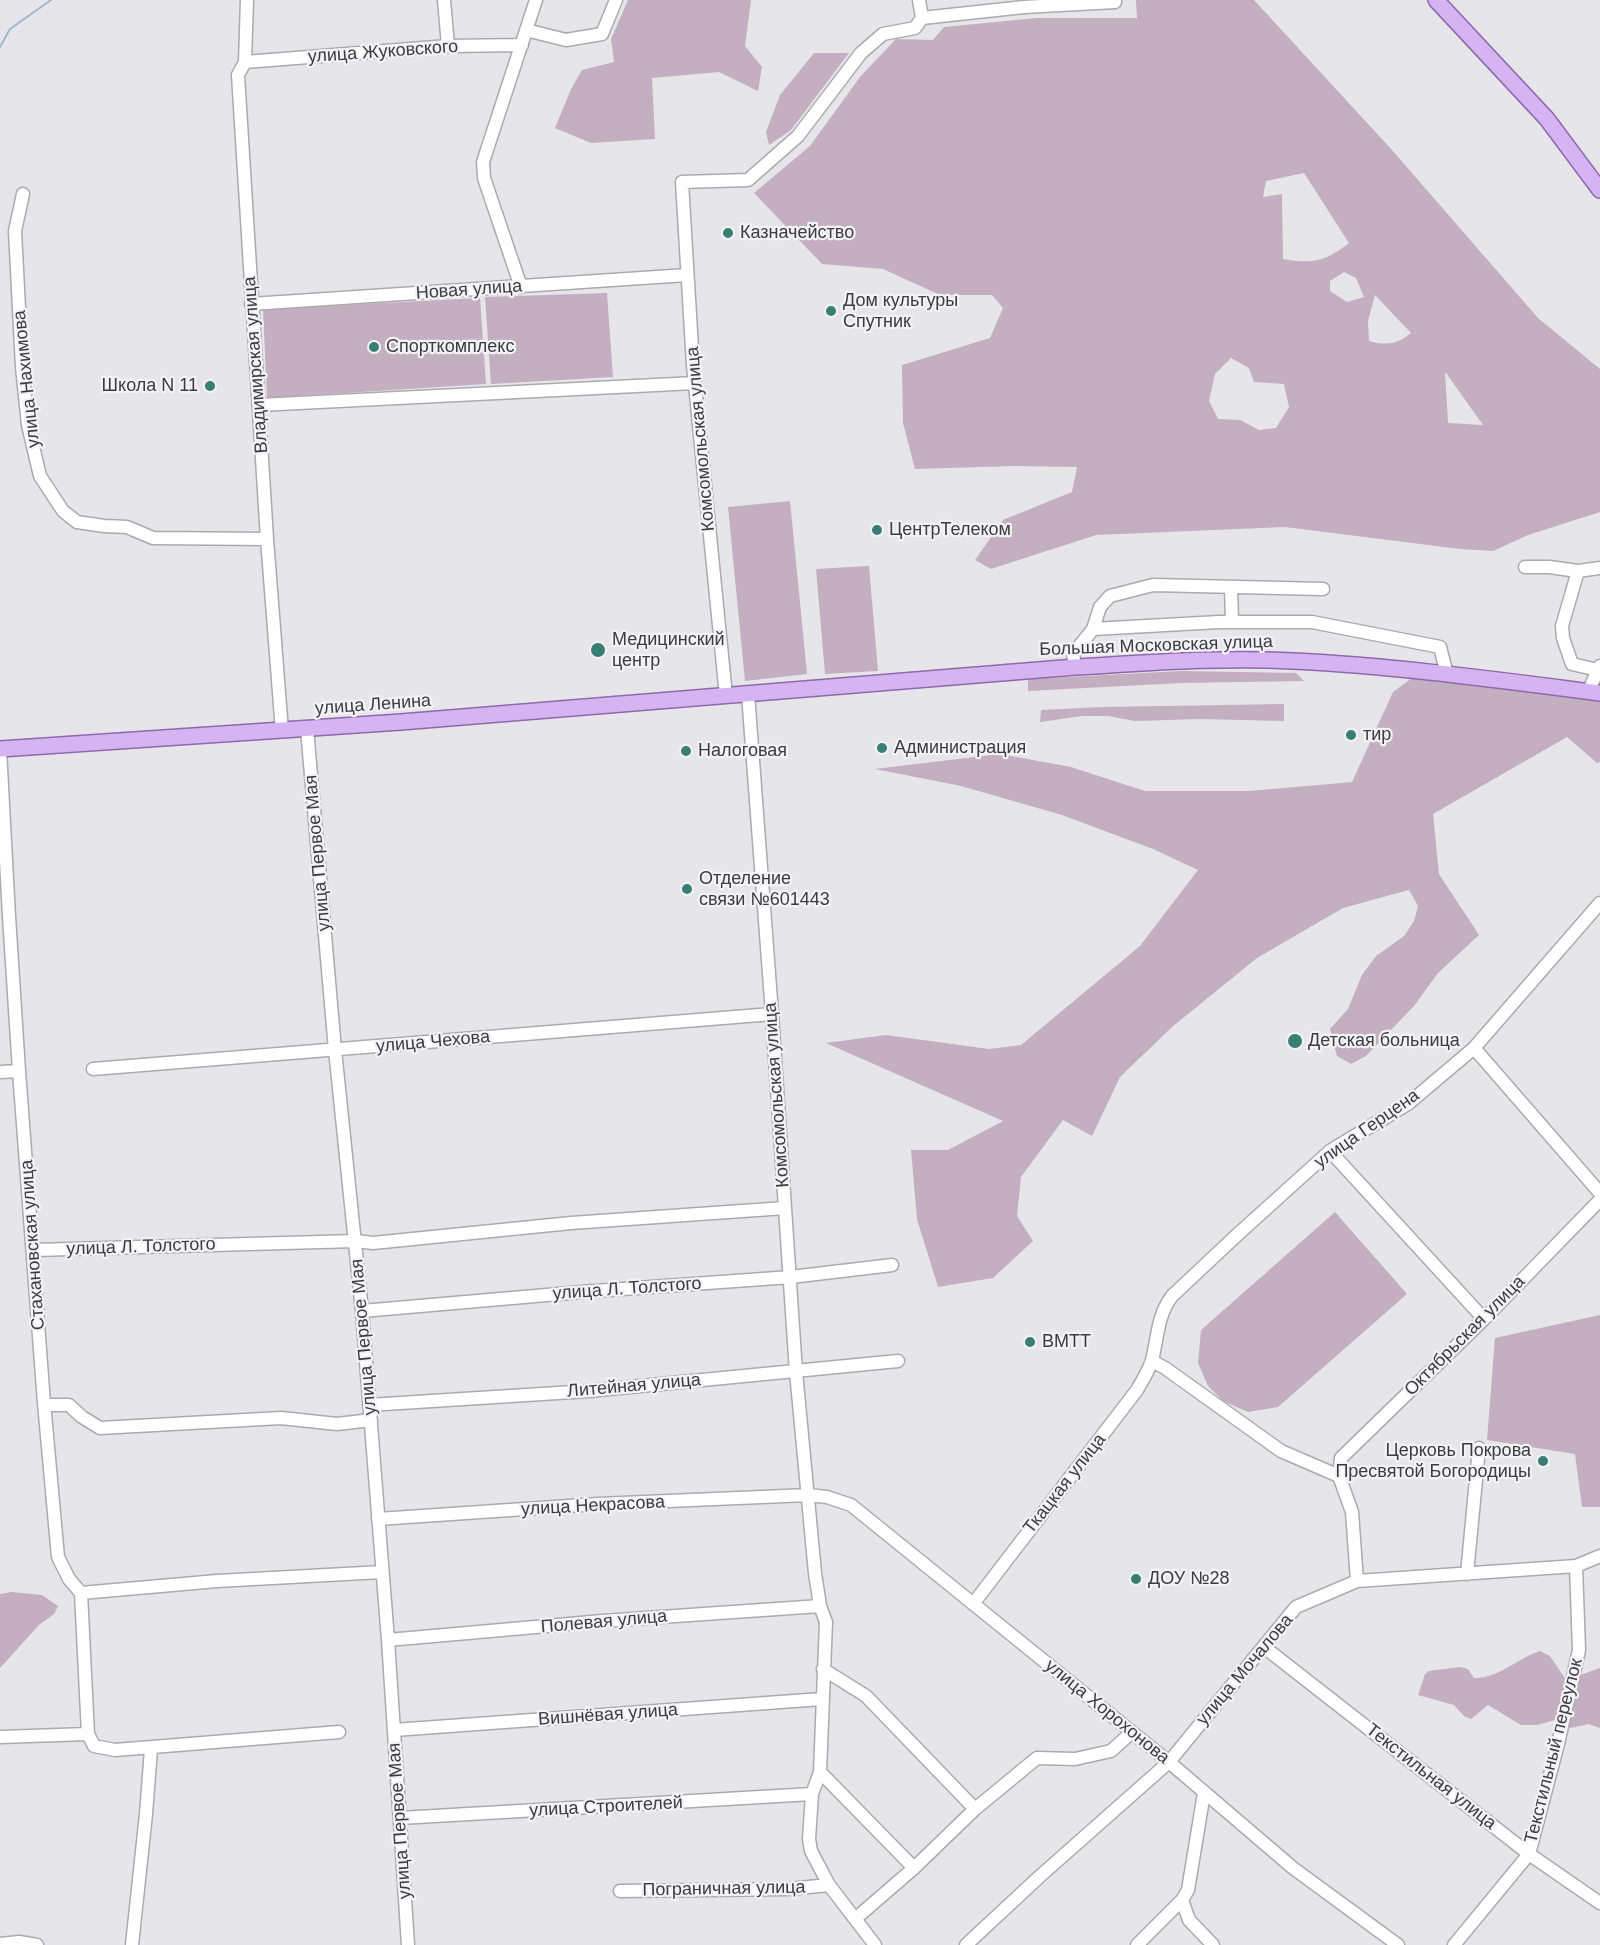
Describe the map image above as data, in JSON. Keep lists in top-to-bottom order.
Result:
{
  "streets": {
    "main road": ["Большая Московская улица", "улица Ленина"],
    "street": [
      "улица Жуковского",
      "Новая улица",
      "Владимирская улица",
      "улица Нахимова",
      "Комсомольская улица",
      "улица Первое Мая",
      "улица Чехова",
      "улица Герцена",
      "Стахановская улица",
      "улица Л. Толстого",
      "Октябрьская улица",
      "Литейная улица",
      "Ткацкая улица",
      "улица Некрасова",
      "Полевая улица",
      "улица Мочалова",
      "улица Хорохонова",
      "Вишнёвая улица",
      "Текстильный переулок",
      "Текстильная улица",
      "улица Строителей",
      "Пограничная улица"
    ]
  },
  "crossings": [
    ["улица Жуковского", "Владимирская улица"],
    ["Новая улица", "Владимирская улица"],
    ["Новая улица", "Комсомольская улица"],
    ["Владимирская улица", "улица Нахимова"],
    ["Владимирская улица", "улица Ленина"],
    ["Комсомольская улица", "Большая Московская улица"],
    ["Комсомольская улица", "улица Ленина"],
    ["Комсомольская улица", "улица Чехова"],
    ["Комсомольская улица", "улица Л. Толстого"],
    ["Комсомольская улица", "Литейная улица"],
    ["Комсомольская улица", "улица Некрасова"],
    ["Комсомольская улица", "Полевая улица"],
    ["Комсомольская улица", "улица Хорохонова"],
    ["Комсомольская улица", "Вишнёвая улица"],
    ["Комсомольская улица", "улица Строителей"],
    ["Комсомольская улица", "Пограничная улица"],
    ["Большая Московская улица", "улица Ленина"],
    ["улица Ленина", "улица Первое Мая"],
    ["улица Ленина", "Стахановская улица"],
    ["улица Первое Мая", "улица Чехова"],
    ["улица Первое Мая", "улица Л. Толстого"],
    ["улица Первое Мая", "Литейная улица"],
    ["улица Первое Мая", "улица Некрасова"],
    ["улица Первое Мая", "Полевая улица"],
    ["улица Первое Мая", "Вишнёвая улица"],
    ["улица Первое Мая", "улица Строителей"],
    ["улица Герцена", "Ткацкая улица"],
    ["Стахановская улица", "улица Л. Толстого"],
    ["Ткацкая улица", "улица Хорохонова"],
    ["улица Некрасова", "улица Хорохонова"],
    ["улица Мочалова", "улица Хорохонова"],
    ["улица Мочалова", "Текстильный переулок"],
    ["улица Мочалова", "Текстильная улица"],
    ["Текстильный переулок", "Текстильная улица"]
  ],
  "places": [
    "Казначейство",
    "Дом культуры Спутник",
    "Спорткомплекс",
    "Школа N 11",
    "ЦентрТелеком",
    "Медицинский центр",
    "тир",
    "Администрация",
    "Налоговая",
    "Отделение связи №601443",
    "Детская больница",
    "ВМТТ",
    "Церковь Покрова Пресвятой Богородицы",
    "ДОУ №28"
  ]
}
